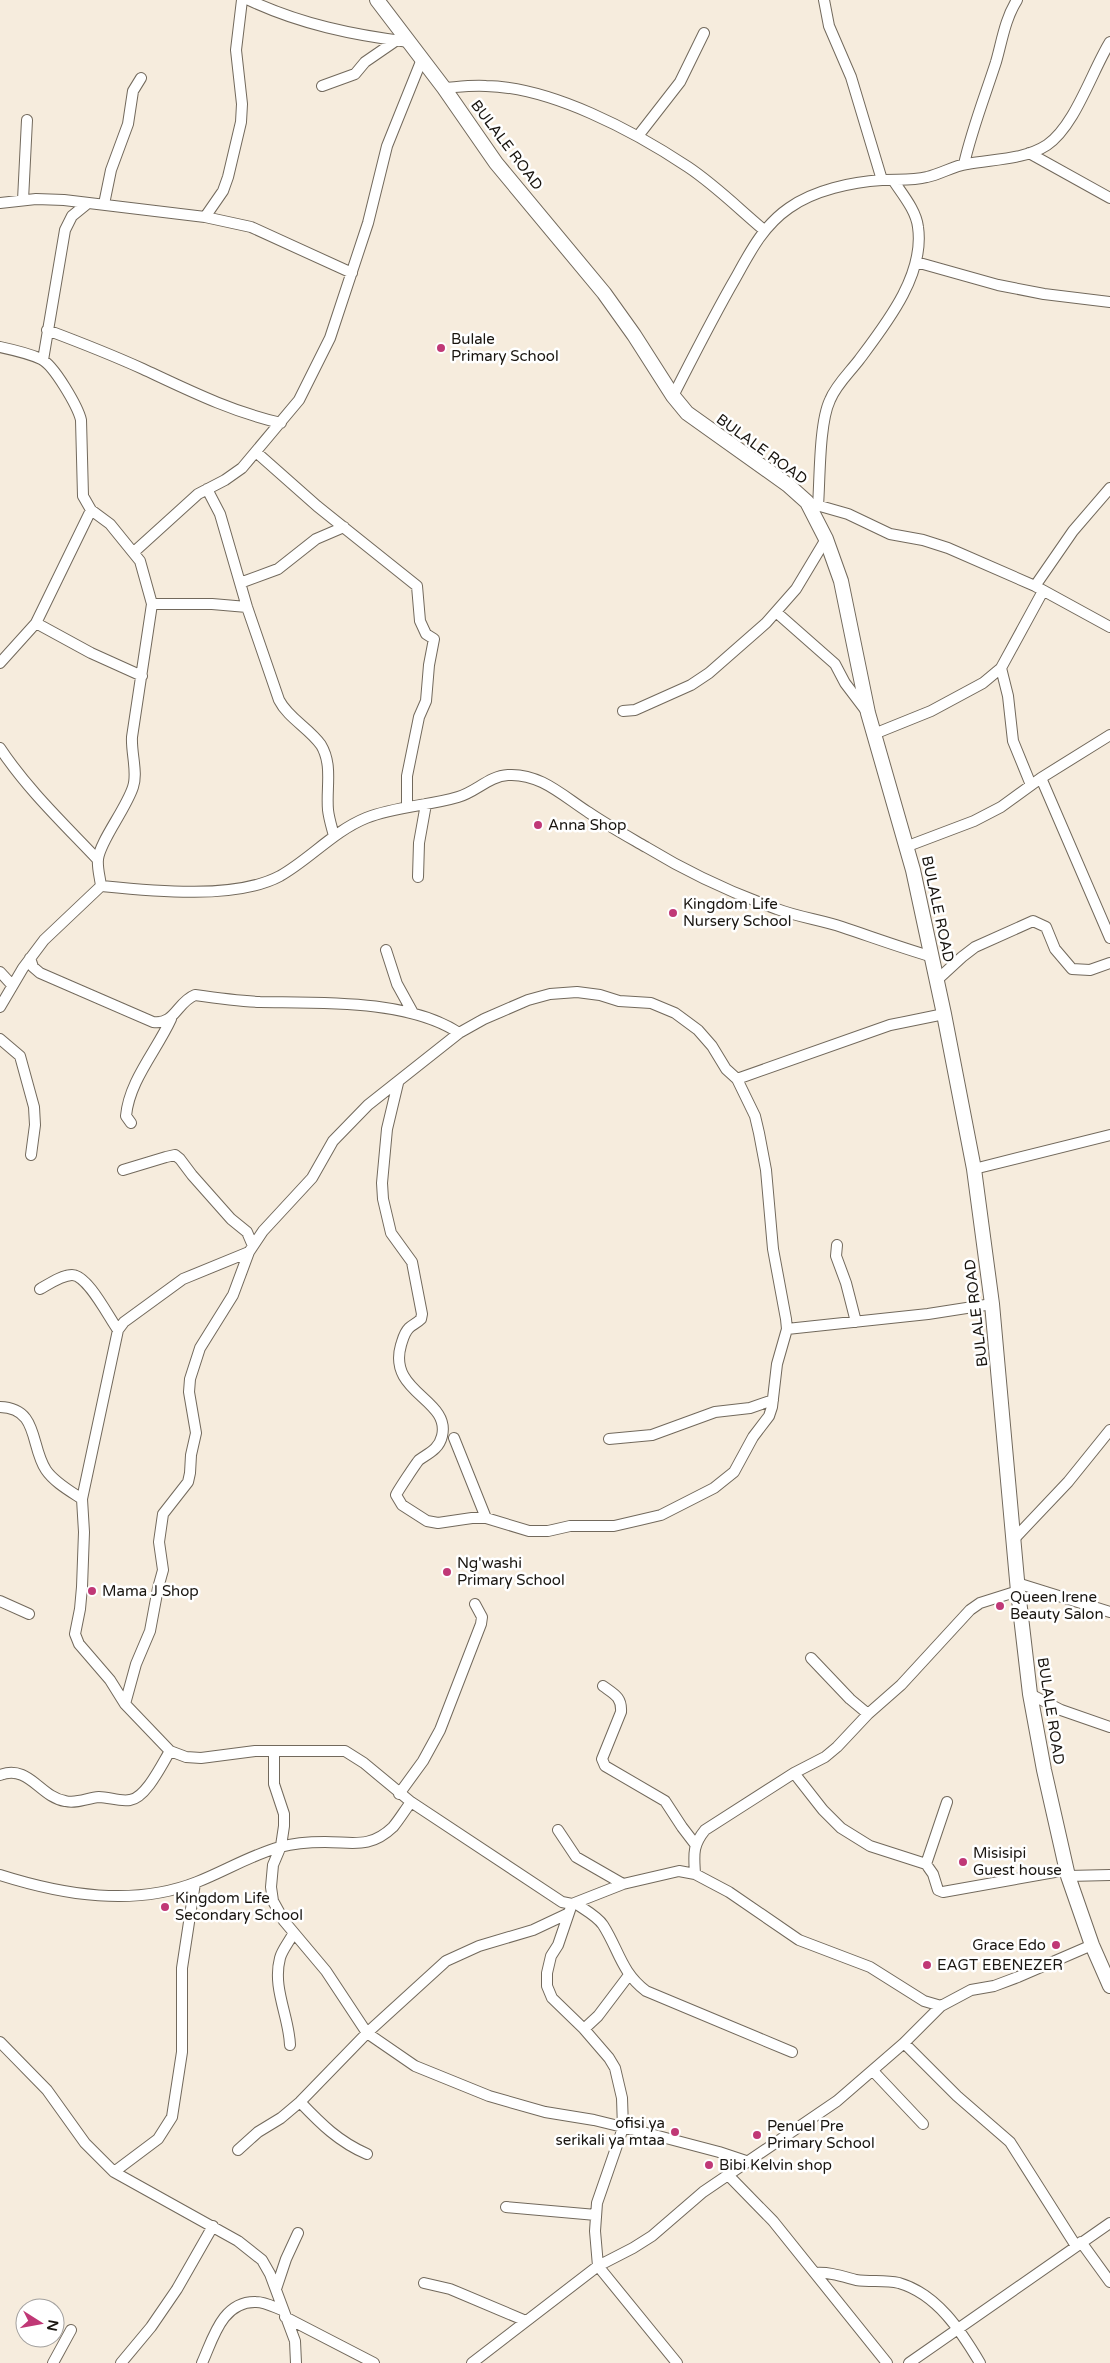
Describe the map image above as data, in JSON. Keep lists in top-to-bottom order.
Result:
{
  "streets": {
    "street": ["BULALE ROAD"]
  },
  "places": [
    "Bulale Primary School",
    "Anna Shop",
    "Kingdom Life Nursery School",
    "Ng'washi Primary School",
    "Mama J Shop",
    "Queen Irene Beauty Salon",
    "Misisipi Guest house",
    "Kingdom Life Secondary School",
    "Grace Edo",
    "EAGT EBENEZER",
    "ofisi ya serikali ya mtaa",
    "Penuel Pre Primary School",
    "Bibi Kelvin shop"
  ],
  "north": "right"
}
